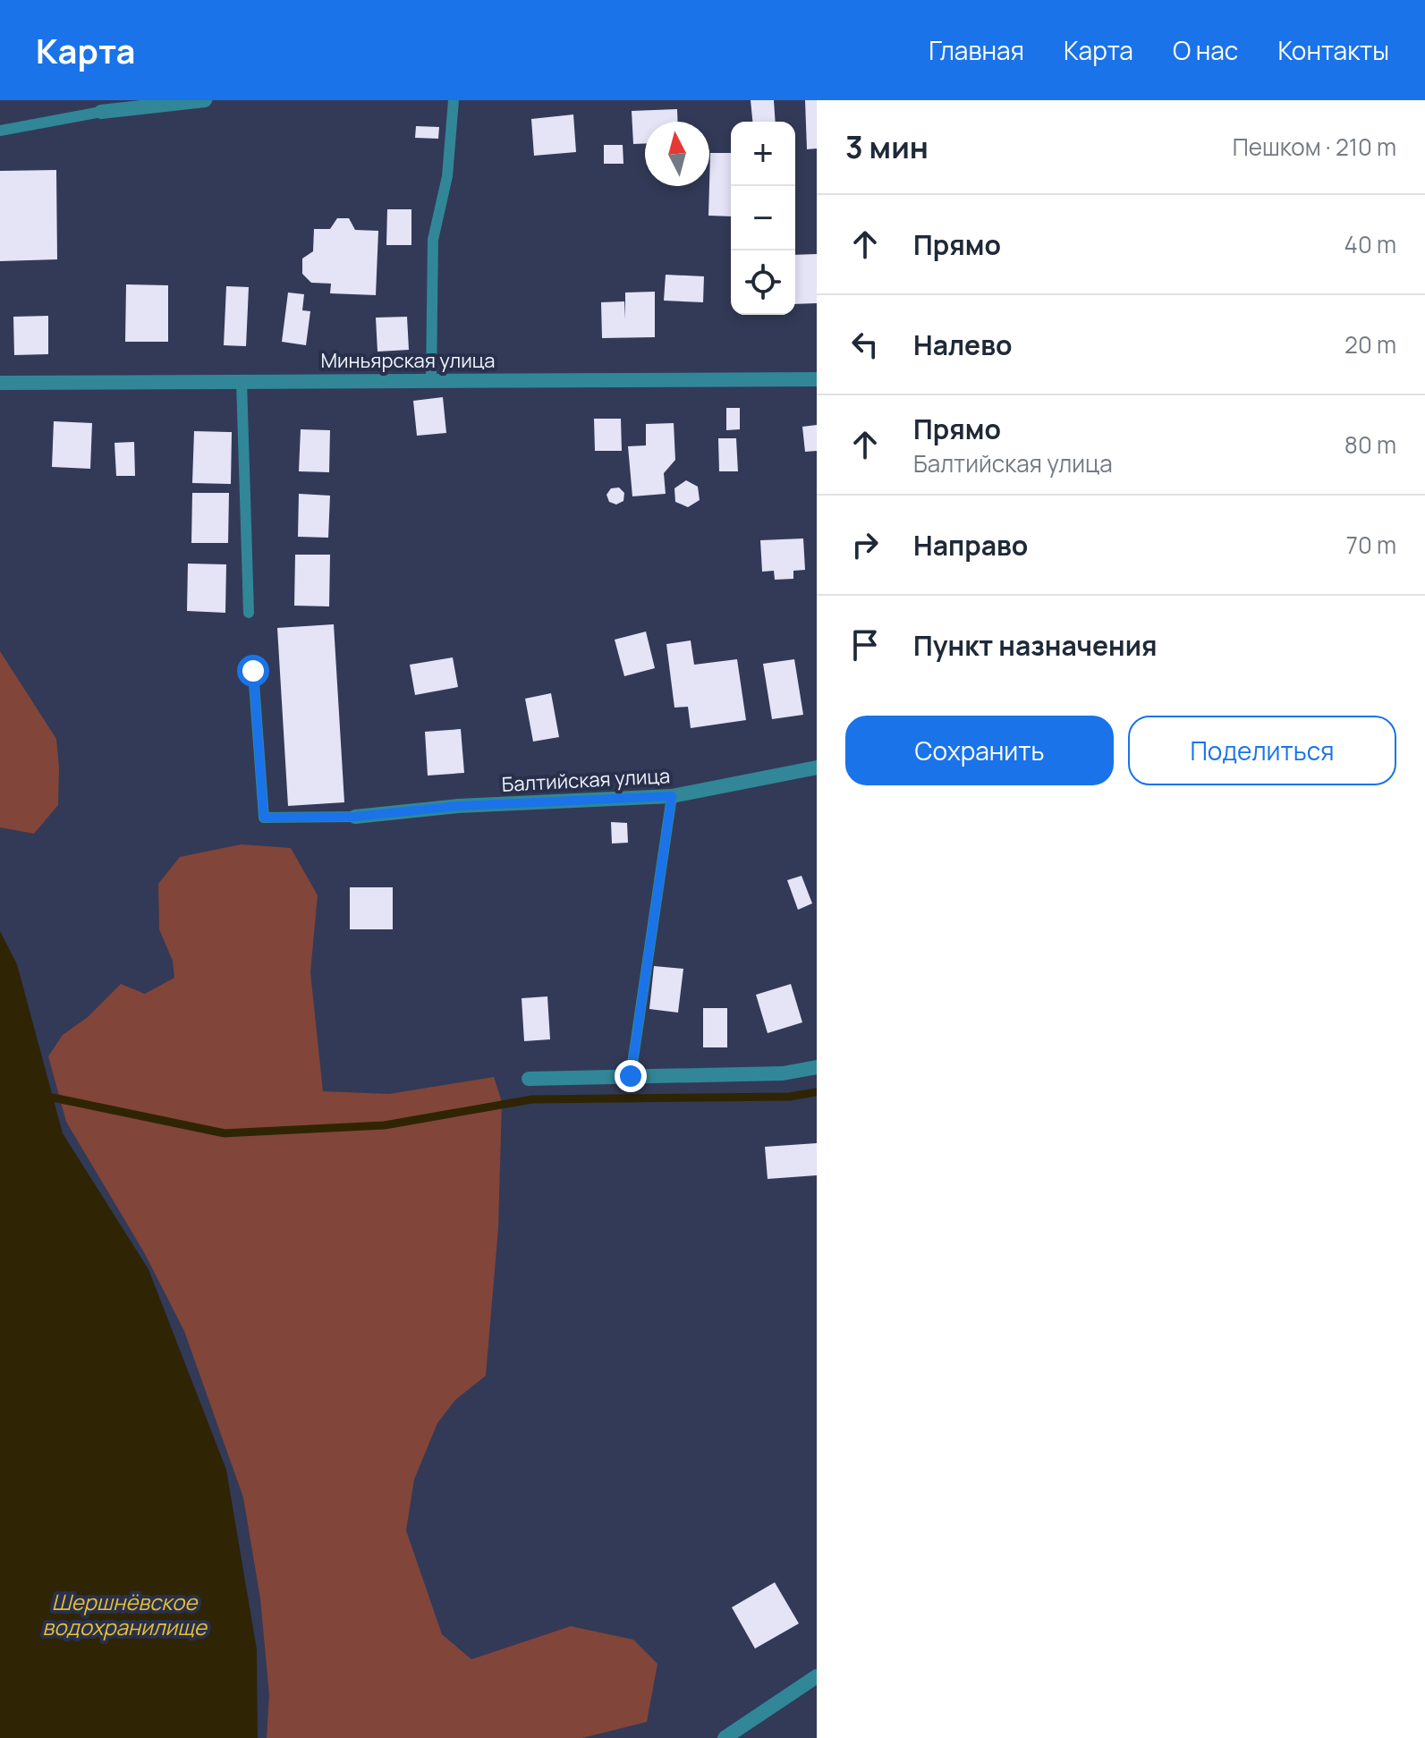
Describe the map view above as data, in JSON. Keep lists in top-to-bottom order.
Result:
{
  "streets": {
    "street": ["Миньярская улица", "Балтийская улица"]
  },
  "water": ["Шершнёвское водохранилище"],
  "north": "top",
  "page": {
    "header": "Карта",
    "nav": [
      "Главная",
      "Карта",
      "О нас",
      "Контакты"
    ],
    "heading": ["3 мин", "Пешком · 210 m"],
    "map_buttons": ["+", "−"],
    "list": [
      ["Прямо", "40 m"],
      ["Налево", "20 m"],
      ["Прямо", "Балтийская улица", "80 m"],
      ["Направо", "70 m"],
      "Пункт назначения"
    ],
    "buttons": ["Сохранить", "Поделиться"]
  }
}
